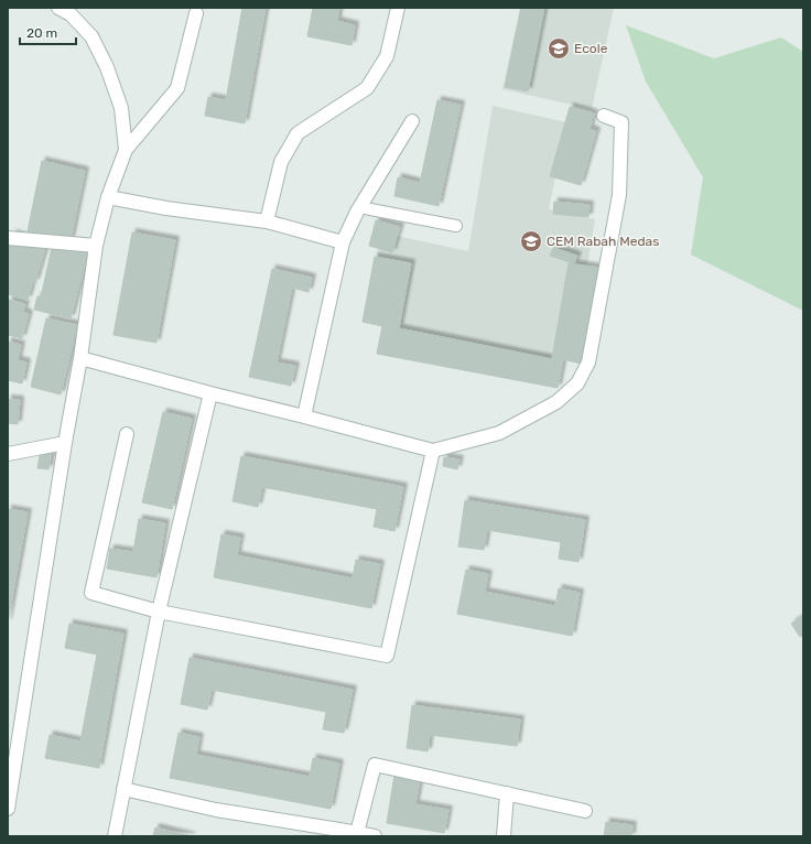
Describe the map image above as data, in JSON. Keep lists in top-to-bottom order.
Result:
{
  "places": {
    "school or university": ["Ecole", "CEM Rabah Medas"]
  },
  "scale_bar": "20 m"
}
